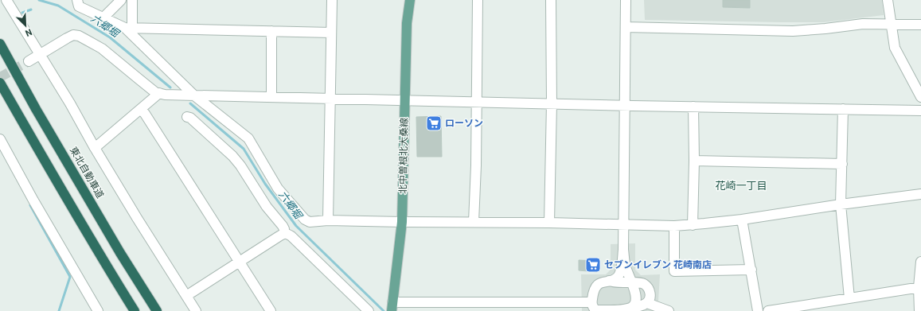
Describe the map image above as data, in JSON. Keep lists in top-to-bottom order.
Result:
{
  "streets": {
    "highway": ["東北自動車道"],
    "main road": ["北中曽根北大桑線"]
  },
  "districts": ["花崎一丁目"],
  "water": ["六郷堀"],
  "places": {
    "supermarket": ["ローソン", "セブンイレブン 花崎南店"]
  },
  "north": "bottom right"
}
